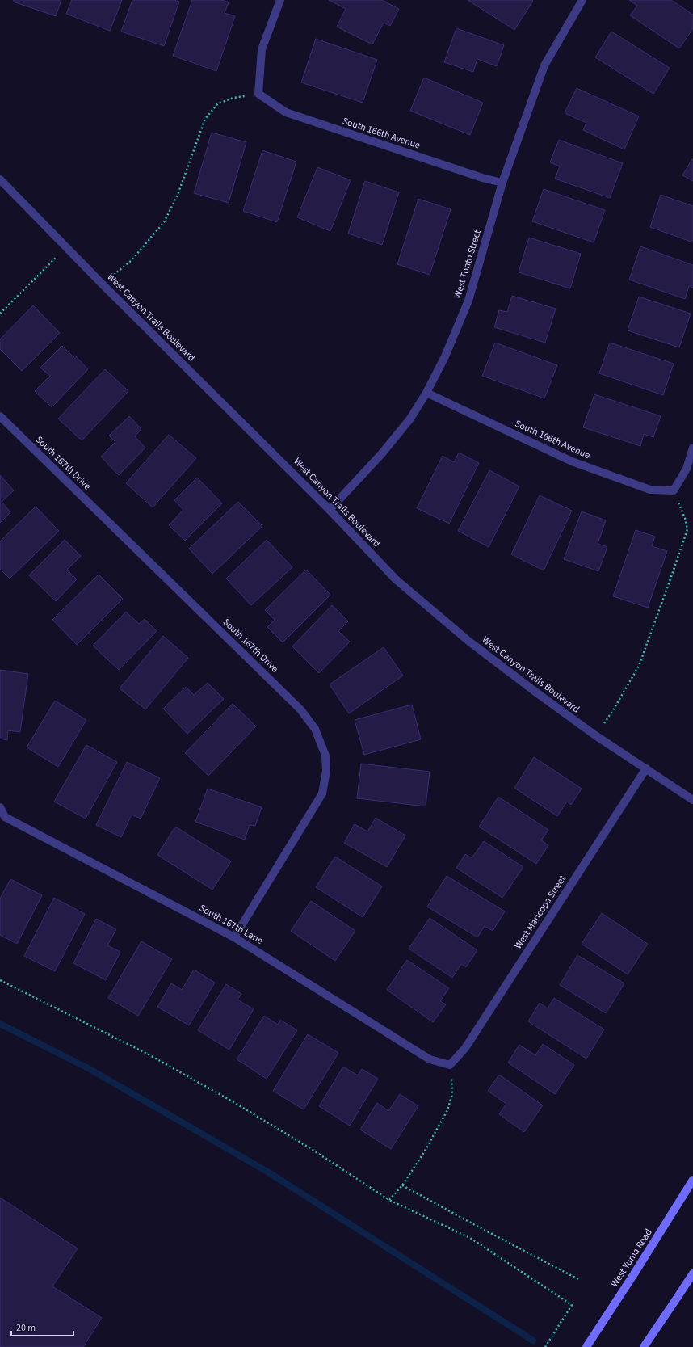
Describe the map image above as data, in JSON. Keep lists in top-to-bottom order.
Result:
{
  "streets": {
    "main road": ["West Yuma Road"],
    "street": [
      "South 166th Avenue",
      "West Tonto Street",
      "West Canyon Trails Boulevard",
      "South 167th Drive",
      "West Maricopa Street",
      "South 167th Lane"
    ]
  },
  "crossings": [
    ["South 166th Avenue", "West Tonto Street"],
    ["West Tonto Street", "West Canyon Trails Boulevard"],
    ["West Canyon Trails Boulevard", "West Maricopa Street"],
    ["South 167th Drive", "South 167th Lane"],
    ["West Maricopa Street", "South 167th Lane"]
  ],
  "scale_bar": "20 m"
}
